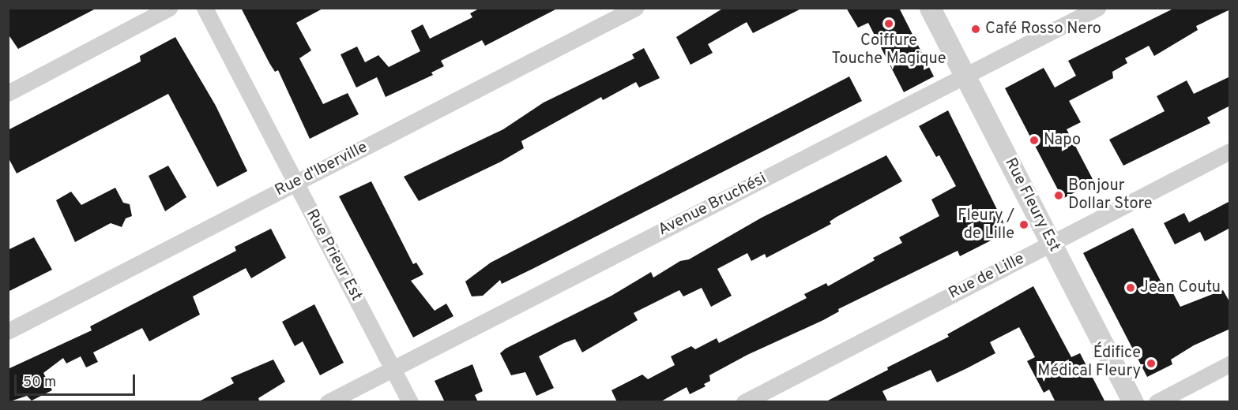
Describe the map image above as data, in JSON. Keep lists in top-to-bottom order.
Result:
{
  "streets": {
    "street": [
      "Rue d'Iberville",
      "Avenue Bruchési",
      "Rue Fleury Est",
      "Rue Prieur Est",
      "Rue de Lille"
    ]
  },
  "crossings": [
    ["Rue d'Iberville", "Rue Prieur Est"],
    ["Avenue Bruchési", "Rue Fleury Est"],
    ["Avenue Bruchési", "Rue Prieur Est"],
    ["Rue Fleury Est", "Rue de Lille"]
  ],
  "places": [
    "Coiffure Touche Magique",
    "Café Rosso Nero",
    "Napo",
    "Bonjour Dollar Store",
    "Fleury / de Lille",
    "Jean Coutu",
    "Édifice Médical Fleury"
  ],
  "scale_bar": "50 m"
}
